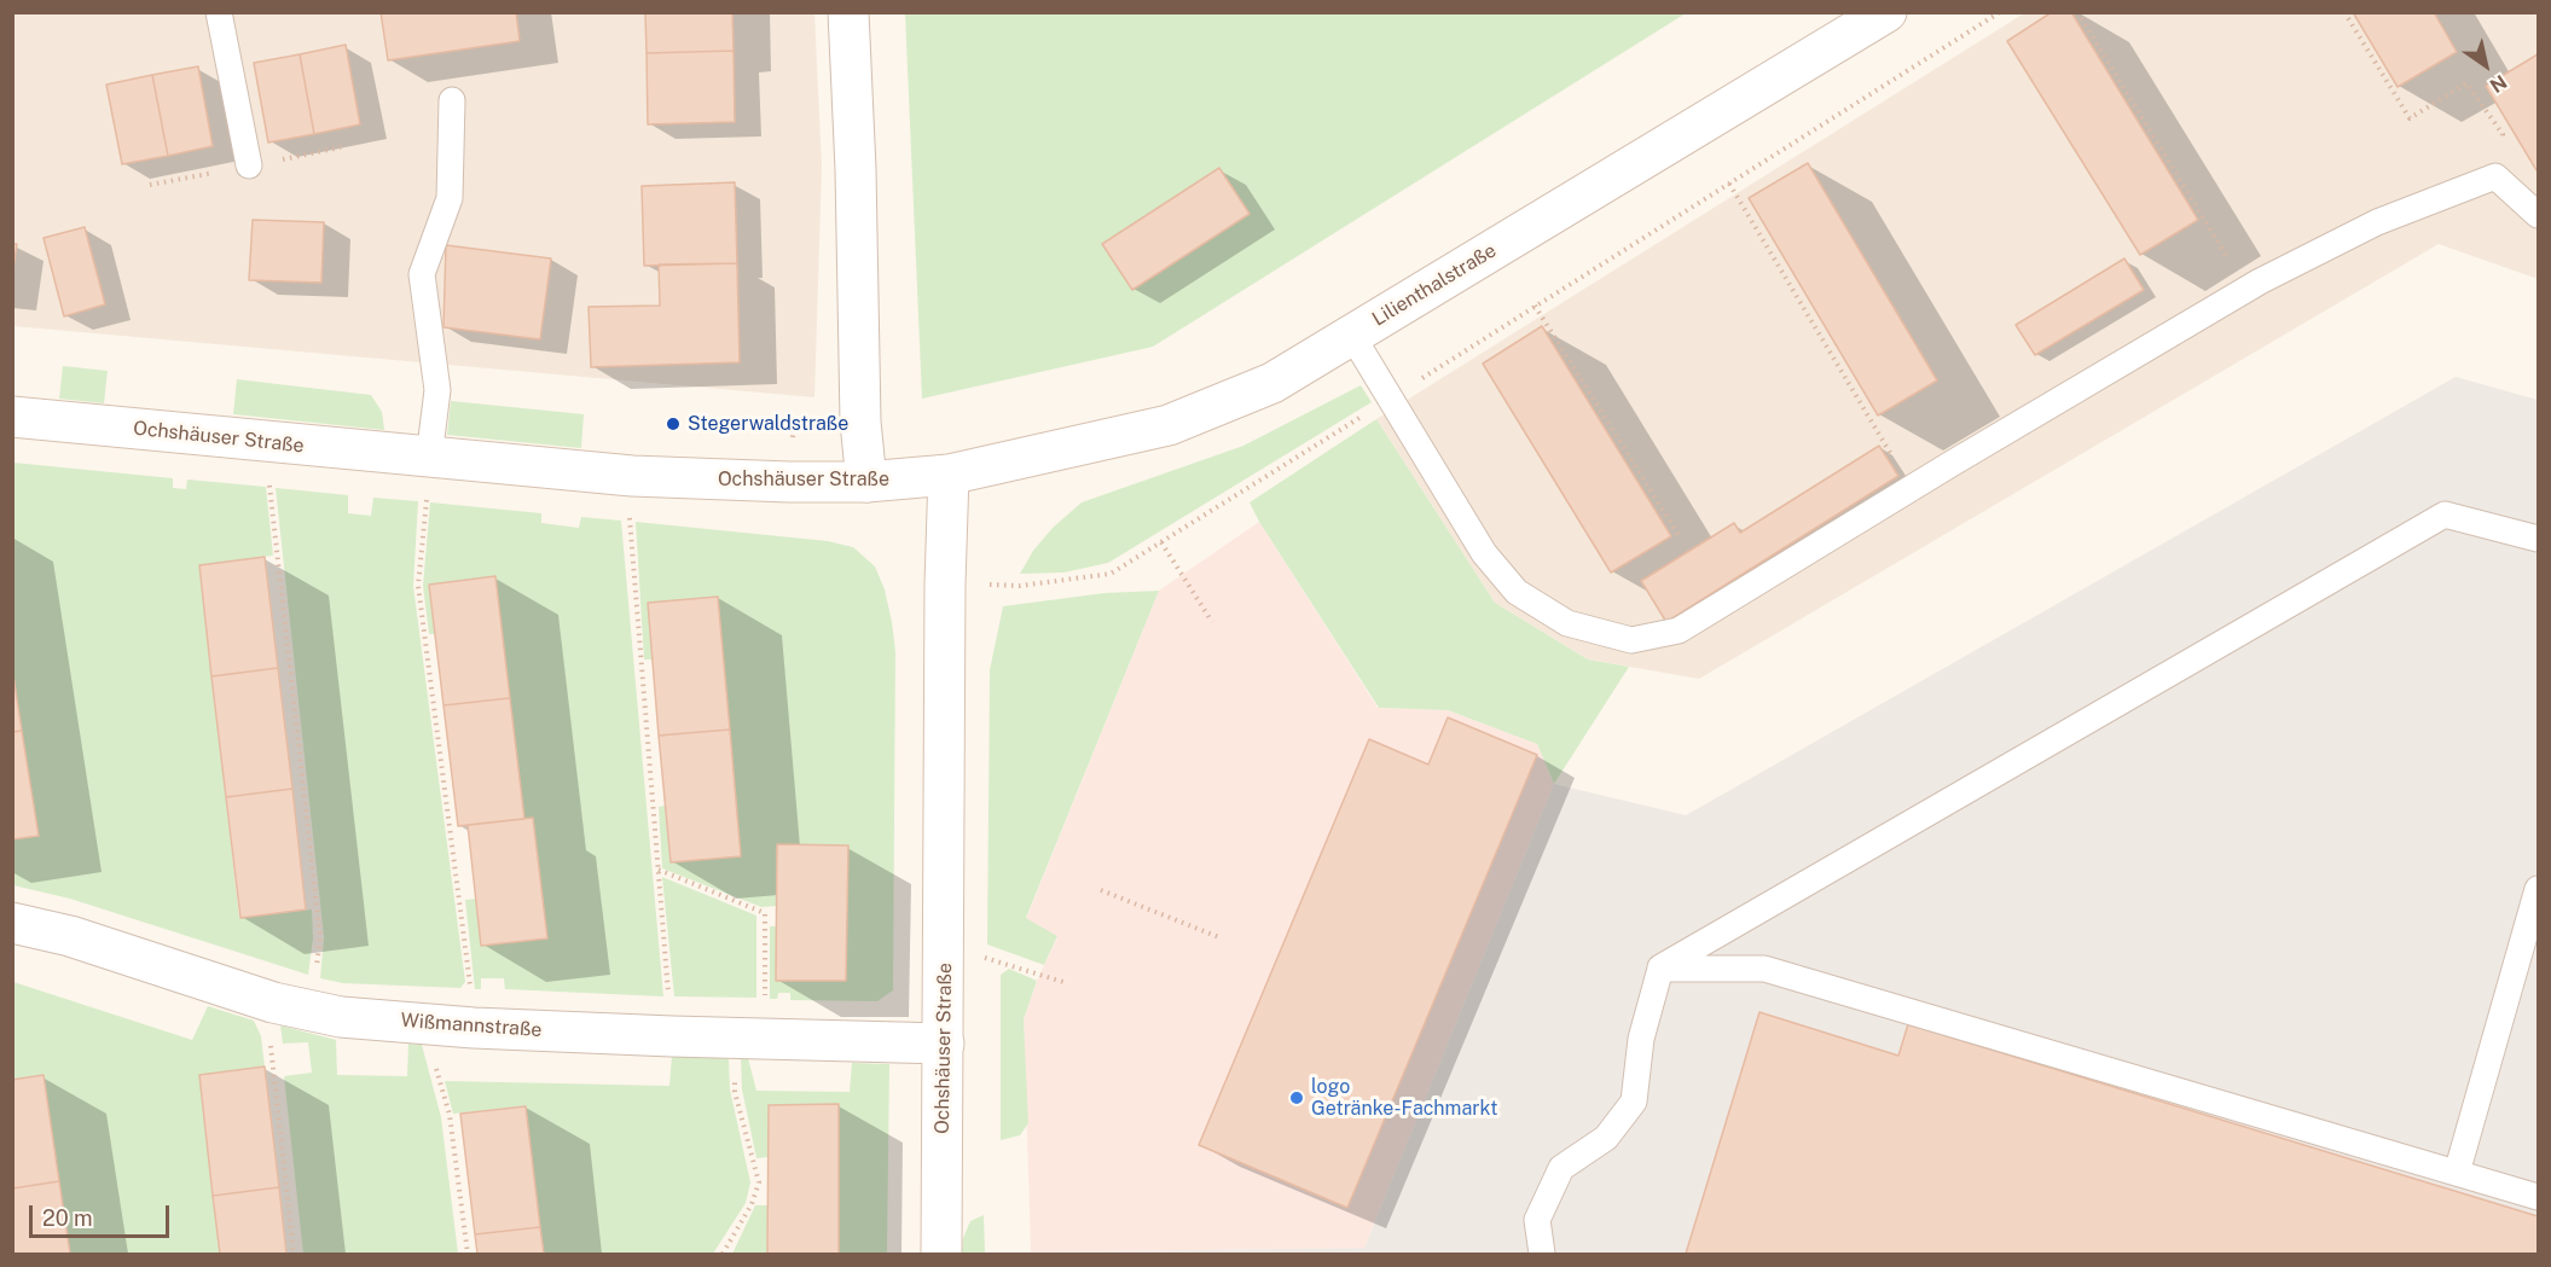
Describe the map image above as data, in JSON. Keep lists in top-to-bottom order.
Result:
{
  "streets": {
    "street": ["Lilienthalstraße", "Ochshäuser Straße", "Wißmannstraße"]
  },
  "crossings": [
    ["Lilienthalstraße", "Ochshäuser Straße"],
    ["Ochshäuser Straße", "Wißmannstraße"]
  ],
  "places": ["Stegerwaldstraße", "logo Getränke-Fachmarkt"],
  "scale_bar": "20 m",
  "north": "bottom right"
}
